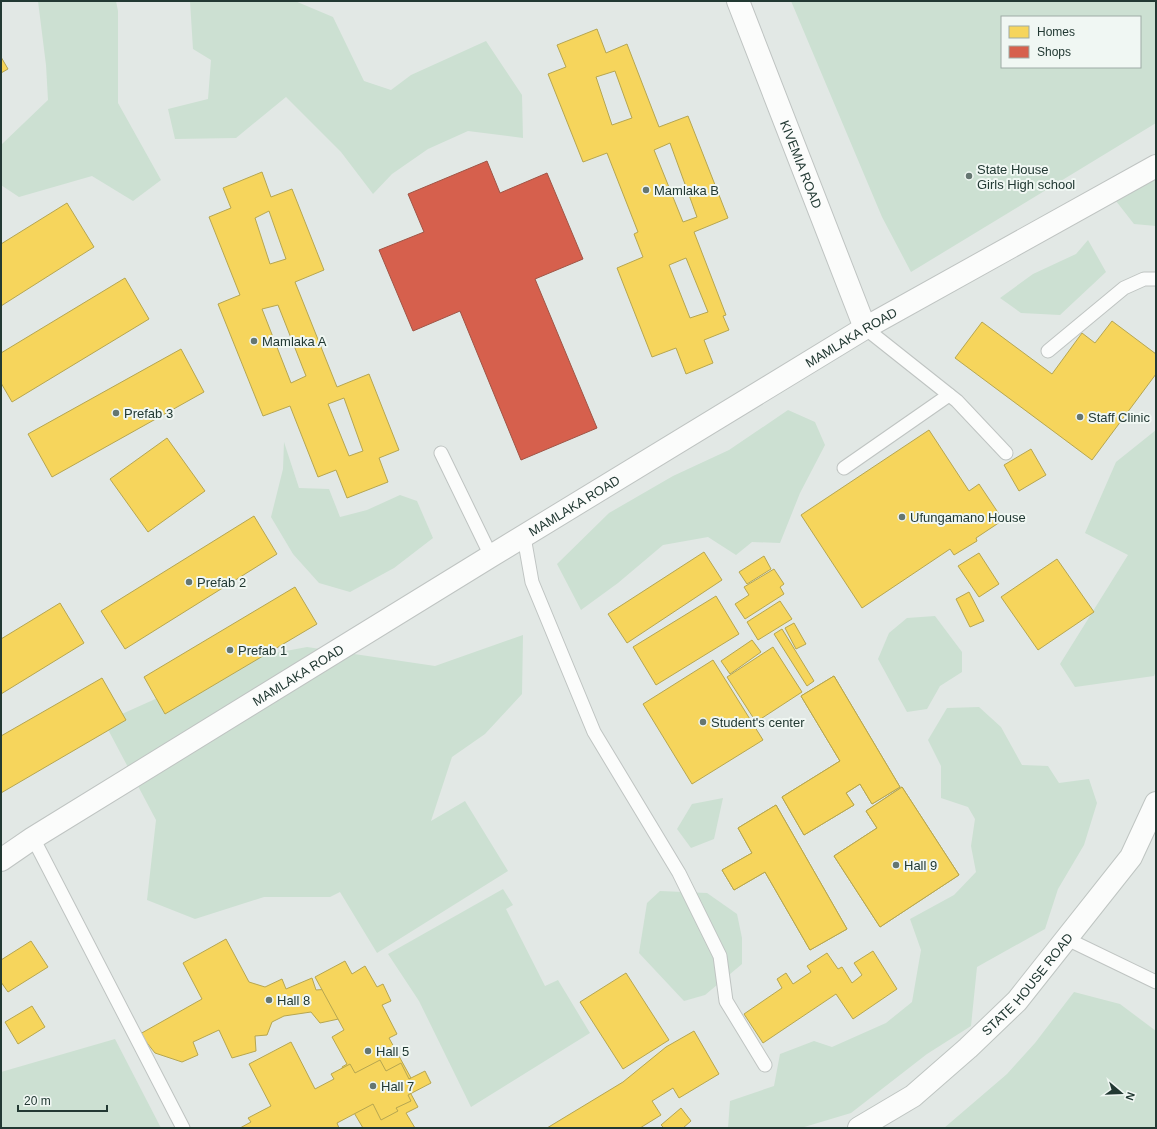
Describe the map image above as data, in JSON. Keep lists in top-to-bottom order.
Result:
{
  "streets": {
    "street": ["KIVEMIA ROAD", "MAMLAKA ROAD", "STATE HOUSE ROAD"]
  },
  "crossings": [
    ["KIVEMIA ROAD", "MAMLAKA ROAD"]
  ],
  "places": [
    "State House Girls High school",
    "Mamlaka B",
    "Mamlaka A",
    "Prefab 3",
    "Staff Clinic",
    "Ufungamano House",
    "Prefab 2",
    "Prefab 1",
    "Student's center",
    "Hall 9",
    "Hall 8",
    "Hall 5",
    "Hall 7"
  ],
  "legend": ["Homes", "Shops"],
  "scale_bar": "20 m",
  "north": "right"
}
